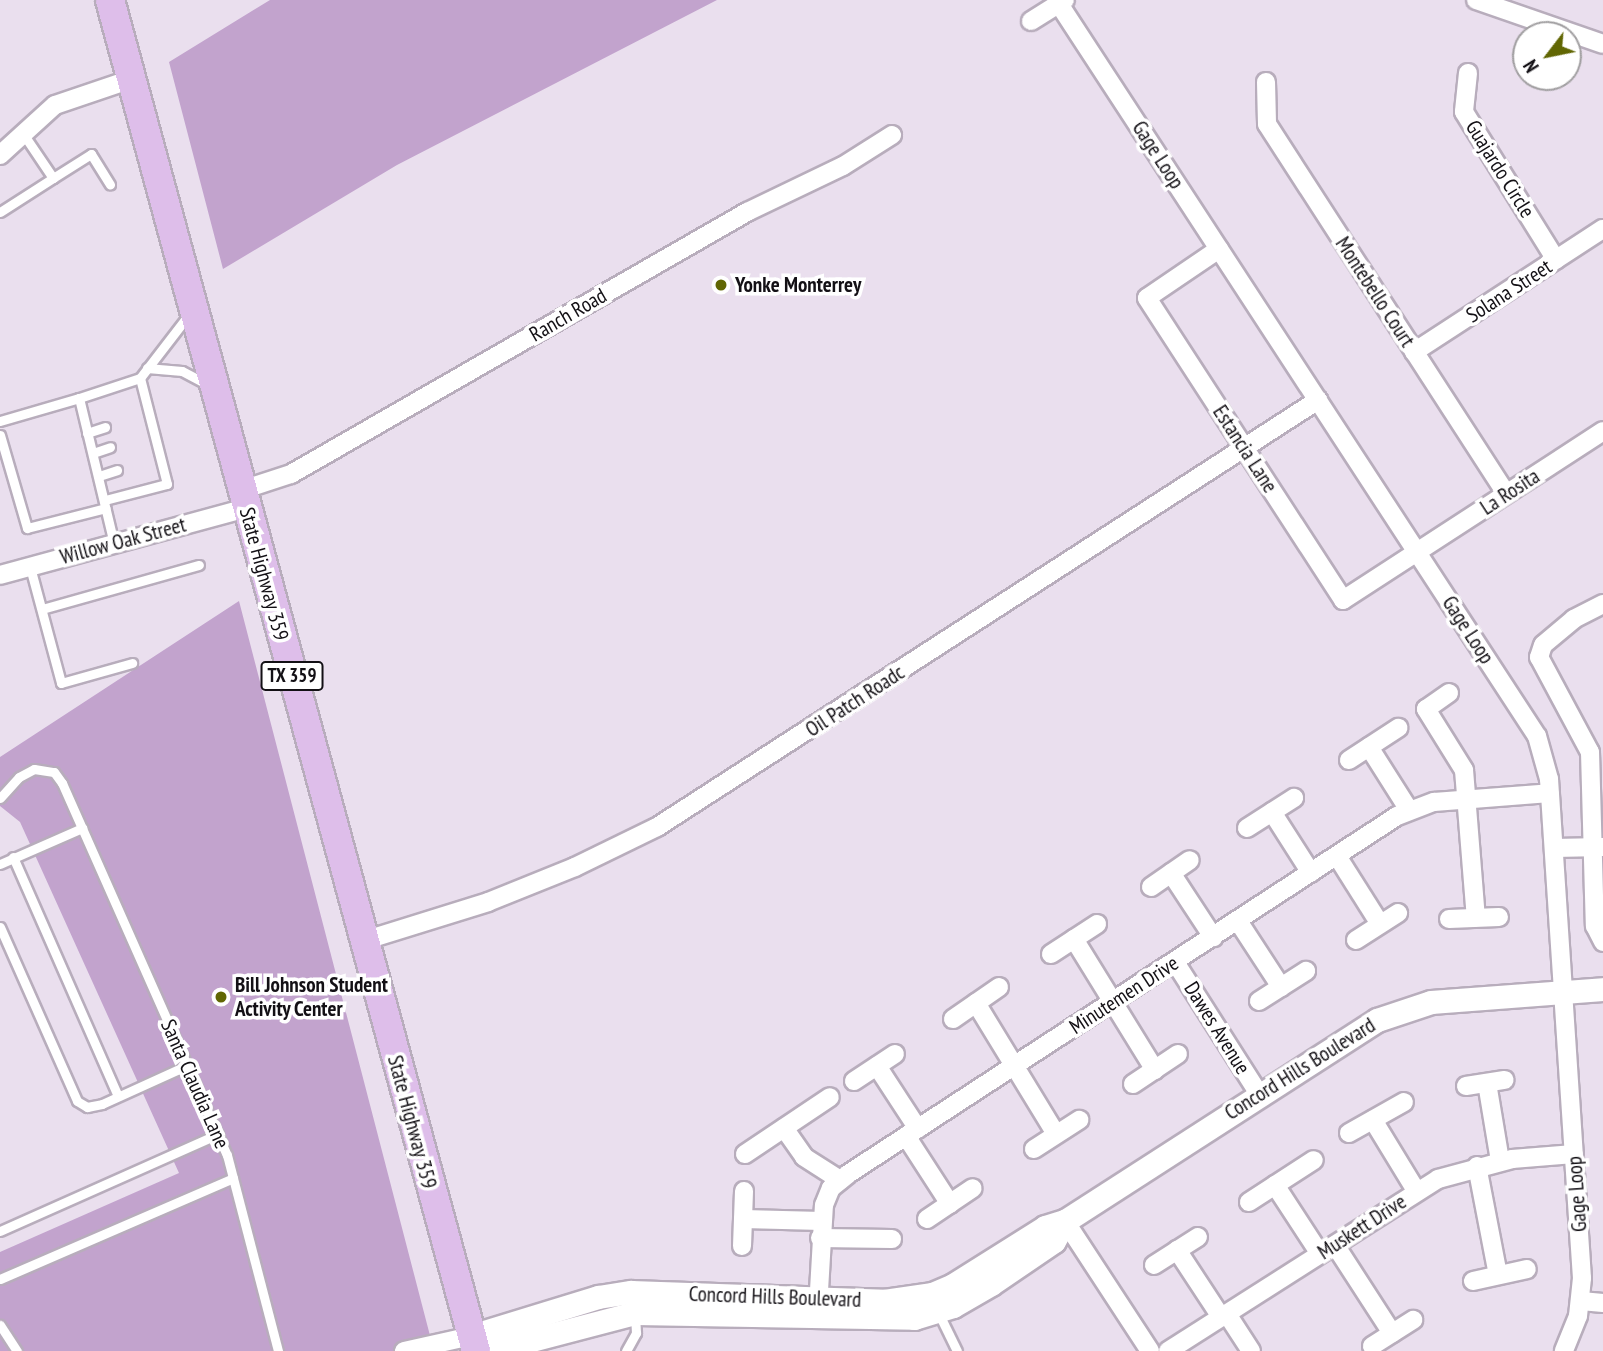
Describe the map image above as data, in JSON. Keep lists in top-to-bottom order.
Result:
{
  "streets": {
    "main road": ["State Highway 359", "TX 359"],
    "street": [
      "Gage Loop",
      "Guajardo Circle",
      "Solana Street",
      "Montebello Court",
      "Ranch Road",
      "Estancia Lane",
      "La Rosita",
      "Willow Oak Street",
      "Oil Patch Roadc",
      "Minutemen Drive",
      "Dawes Avenue",
      "Concord Hills Boulevard",
      "Muskett Drive"
    ],
    "lane": ["Santa Claudia Lane"]
  },
  "crossings": [
    ["Gage Loop", "Estancia Lane"],
    ["Gage Loop", "La Rosita"],
    ["Gage Loop", "Oil Patch Roadc"],
    ["Gage Loop", "Minutemen Drive"],
    ["Gage Loop", "Concord Hills Boulevard"],
    ["Gage Loop", "Muskett Drive"],
    ["Guajardo Circle", "Solana Street"],
    ["Solana Street", "Montebello Court"],
    ["Montebello Court", "La Rosita"],
    ["Ranch Road", "Willow Oak Street"],
    ["Ranch Road", "State Highway 359"],
    ["Estancia Lane", "La Rosita"],
    ["Estancia Lane", "Oil Patch Roadc"],
    ["Willow Oak Street", "State Highway 359"],
    ["State Highway 359", "Oil Patch Roadc"],
    ["State Highway 359", "Concord Hills Boulevard"],
    ["Minutemen Drive", "Dawes Avenue"],
    ["Minutemen Drive", "Concord Hills Boulevard"],
    ["Dawes Avenue", "Concord Hills Boulevard"]
  ],
  "places": ["Yonke Monterrey", "Bill Johnson Student Activity Center"],
  "north": "bottom left"
}
